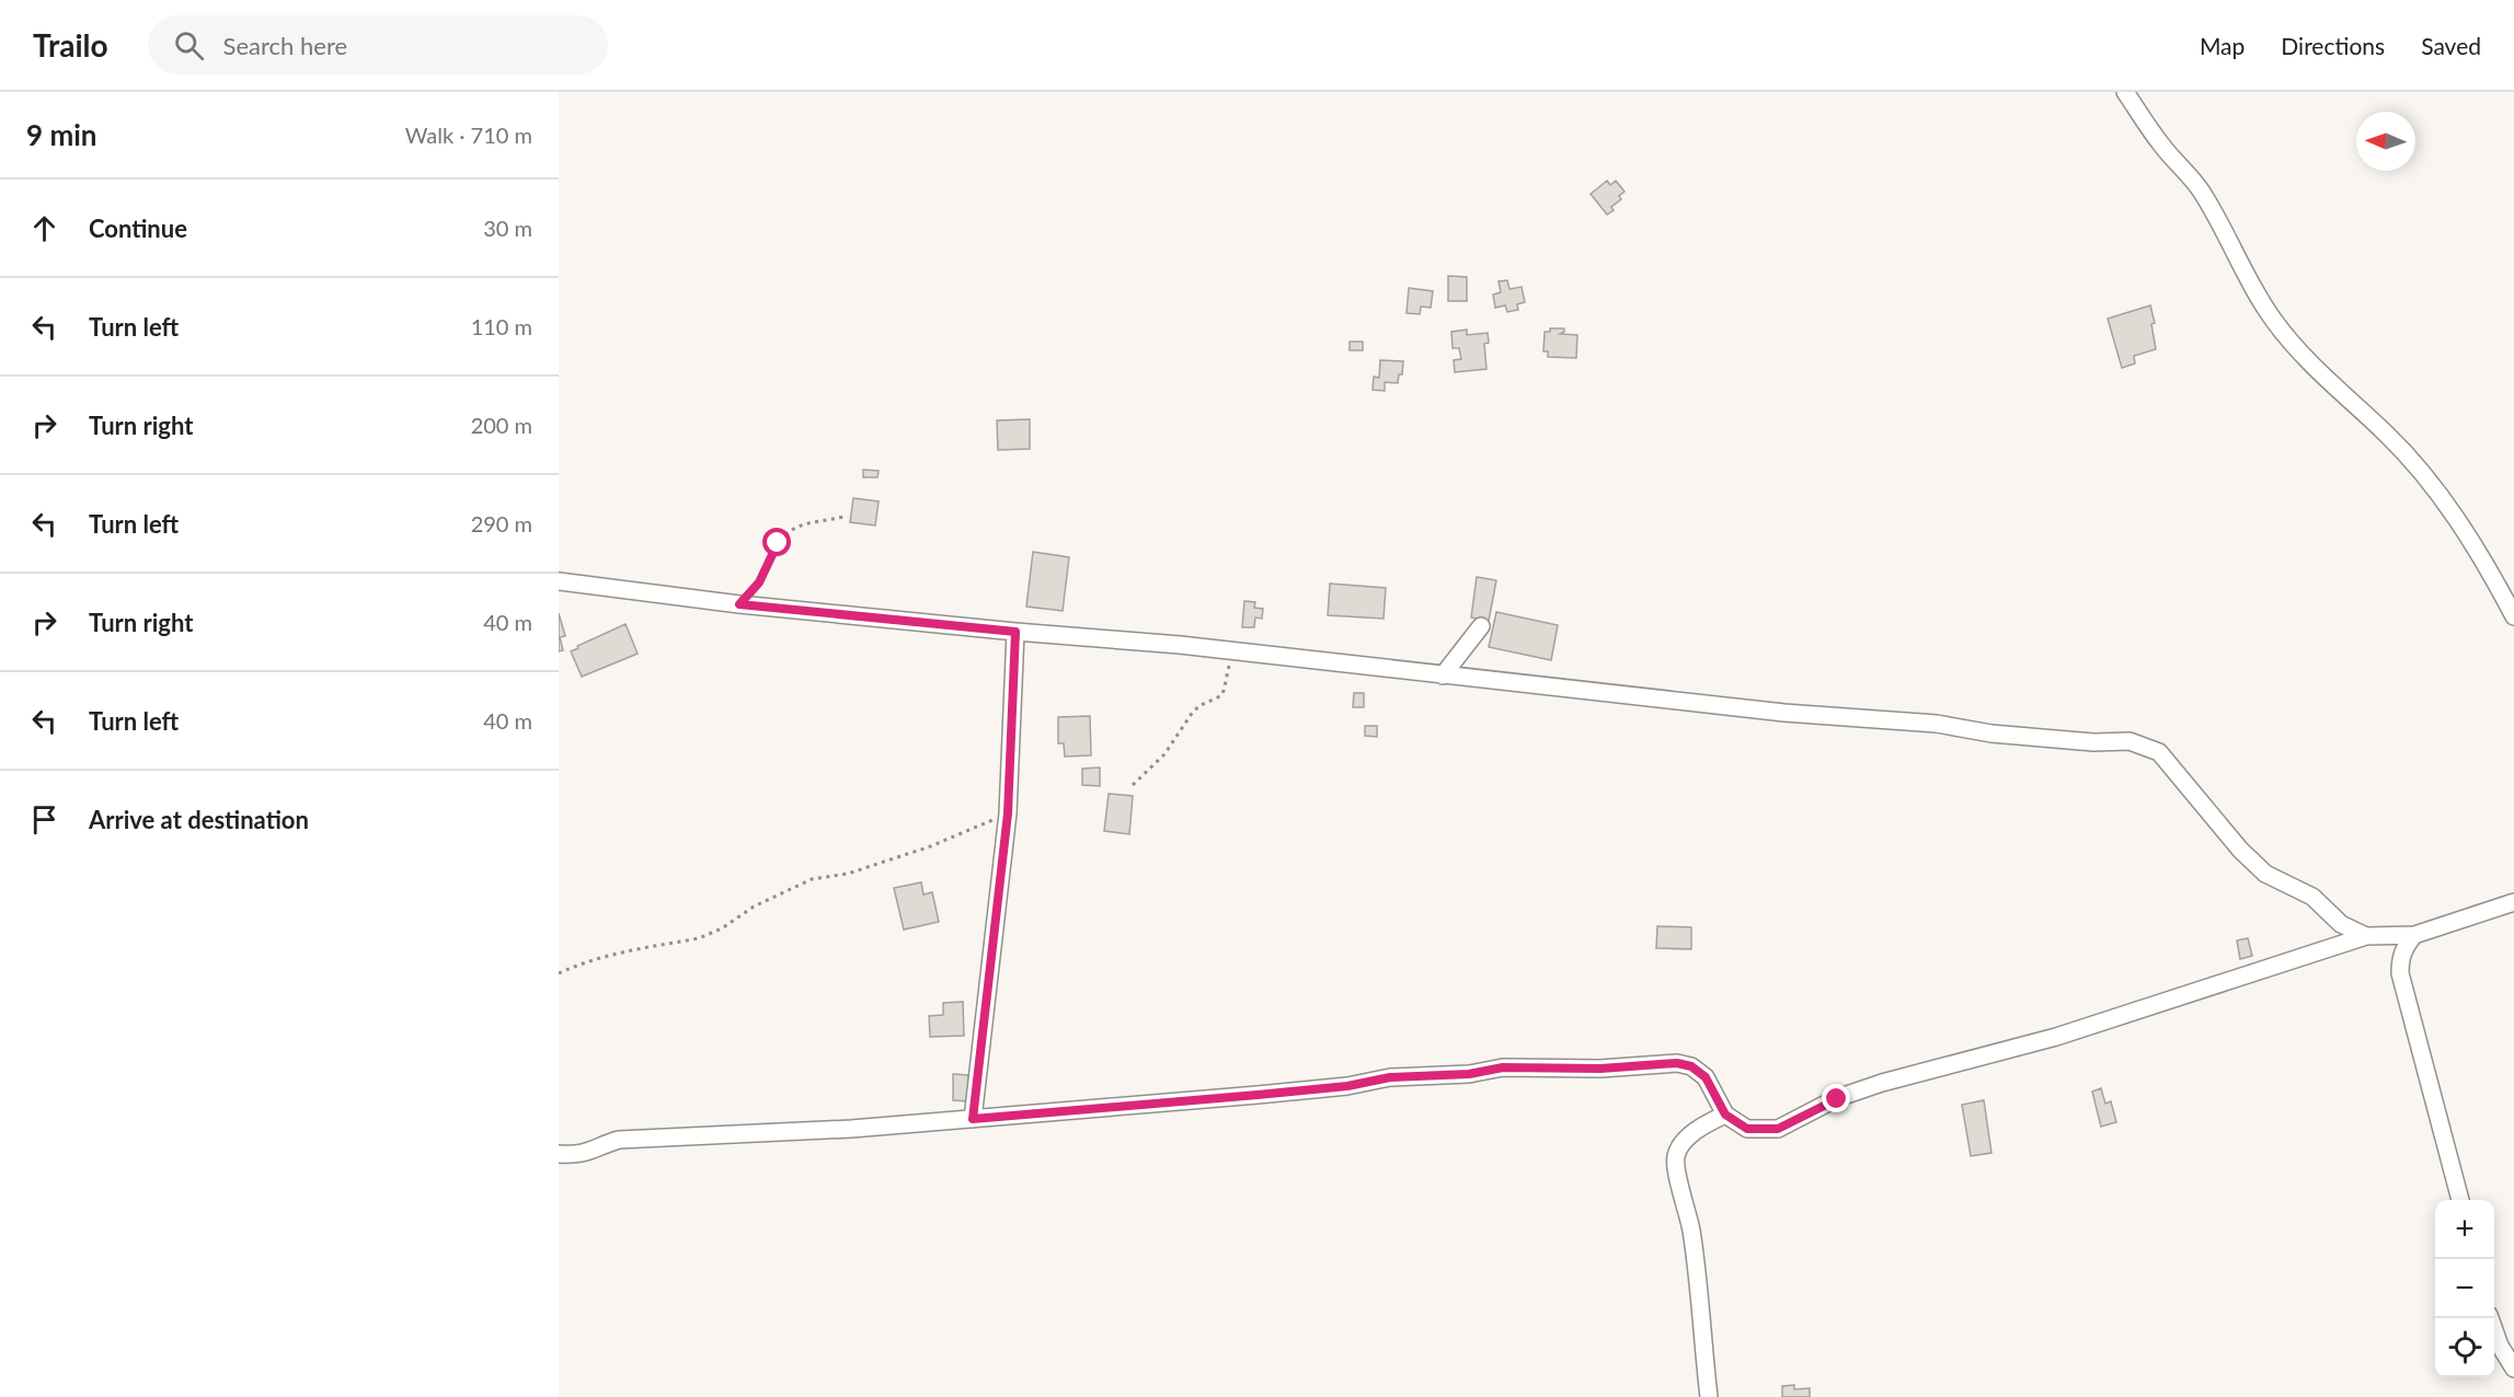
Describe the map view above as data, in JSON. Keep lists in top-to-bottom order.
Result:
{
  "north": "left",
  "page": {
    "header": "Trailo",
    "search": "Search here",
    "nav": ["Map", "Directions", "Saved"],
    "heading": ["9 min", "Walk · 710 m"],
    "list": [
      ["Continue", "30 m"],
      ["Turn left", "110 m"],
      ["Turn right", "200 m"],
      ["Turn left", "290 m"],
      ["Turn right", "40 m"],
      ["Turn left", "40 m"],
      "Arrive at destination"
    ],
    "map_buttons": ["+", "−"]
  }
}
